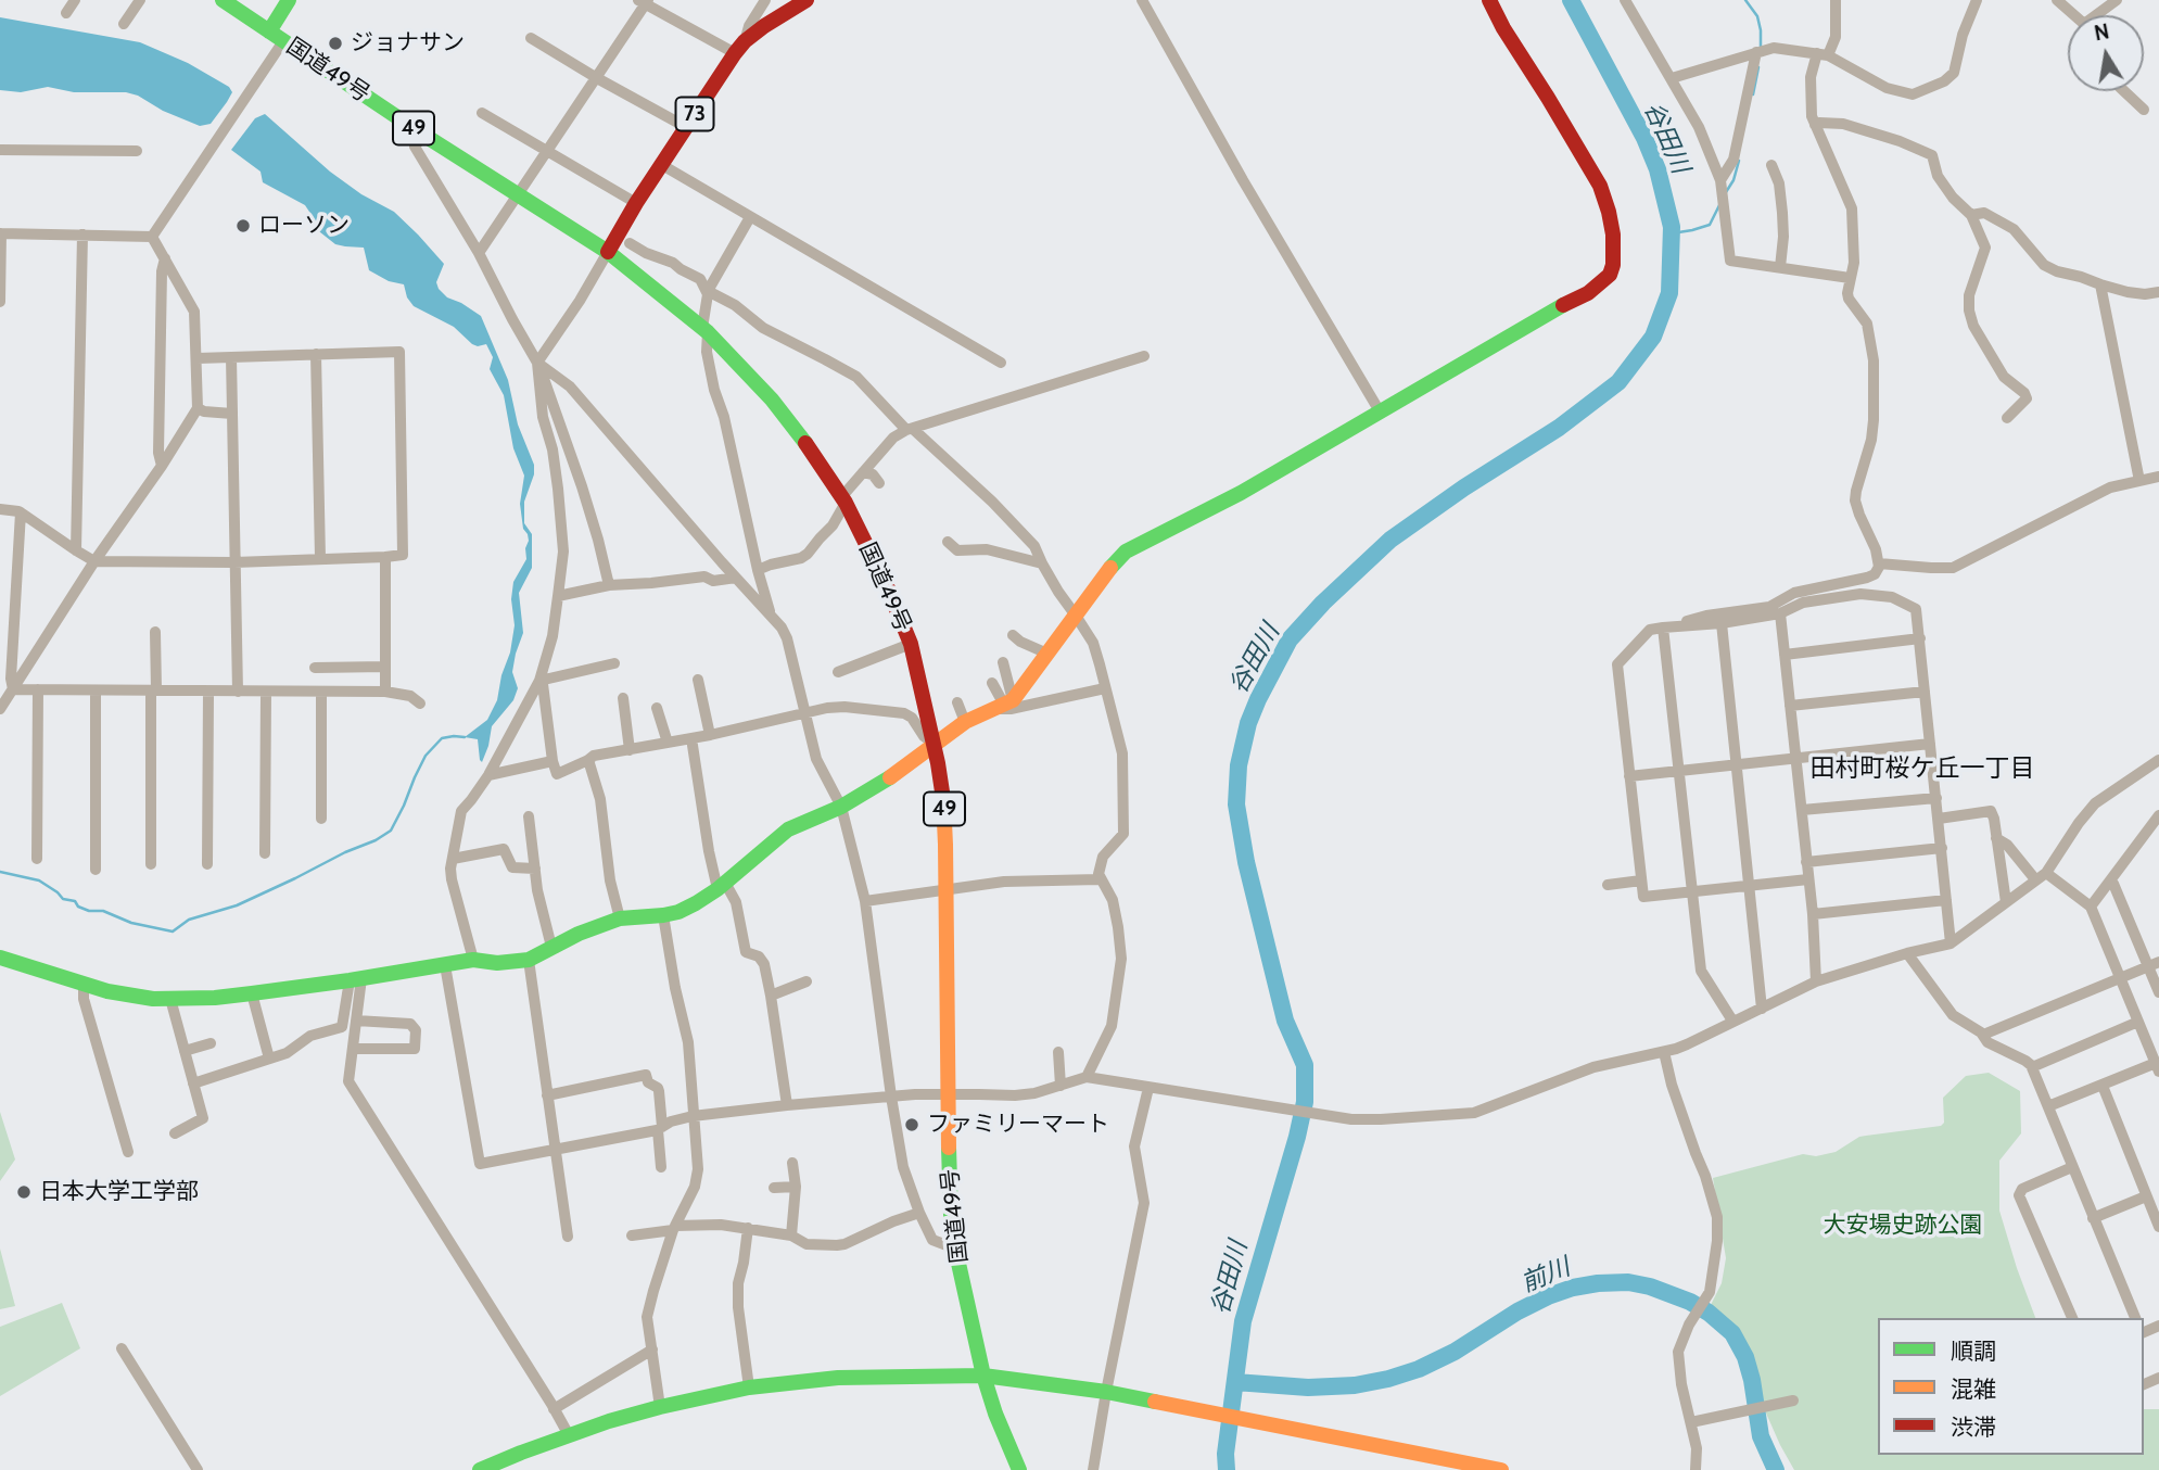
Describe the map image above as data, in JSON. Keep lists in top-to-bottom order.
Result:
{
  "streets": {
    "main road": ["国道49号", "73", "49"]
  },
  "crossings": [
    ["国道49号", "73"]
  ],
  "districts": ["田村町桜ケ丘一丁目"],
  "water": ["谷田川", "前川"],
  "parks": ["大安場史跡公園"],
  "places": [
    "ジョナサン",
    "ローソン",
    "ファミリーマート",
    "日本大学工学部"
  ],
  "legend": ["順調", "混雑", "渋滞"],
  "north": "top"
}
